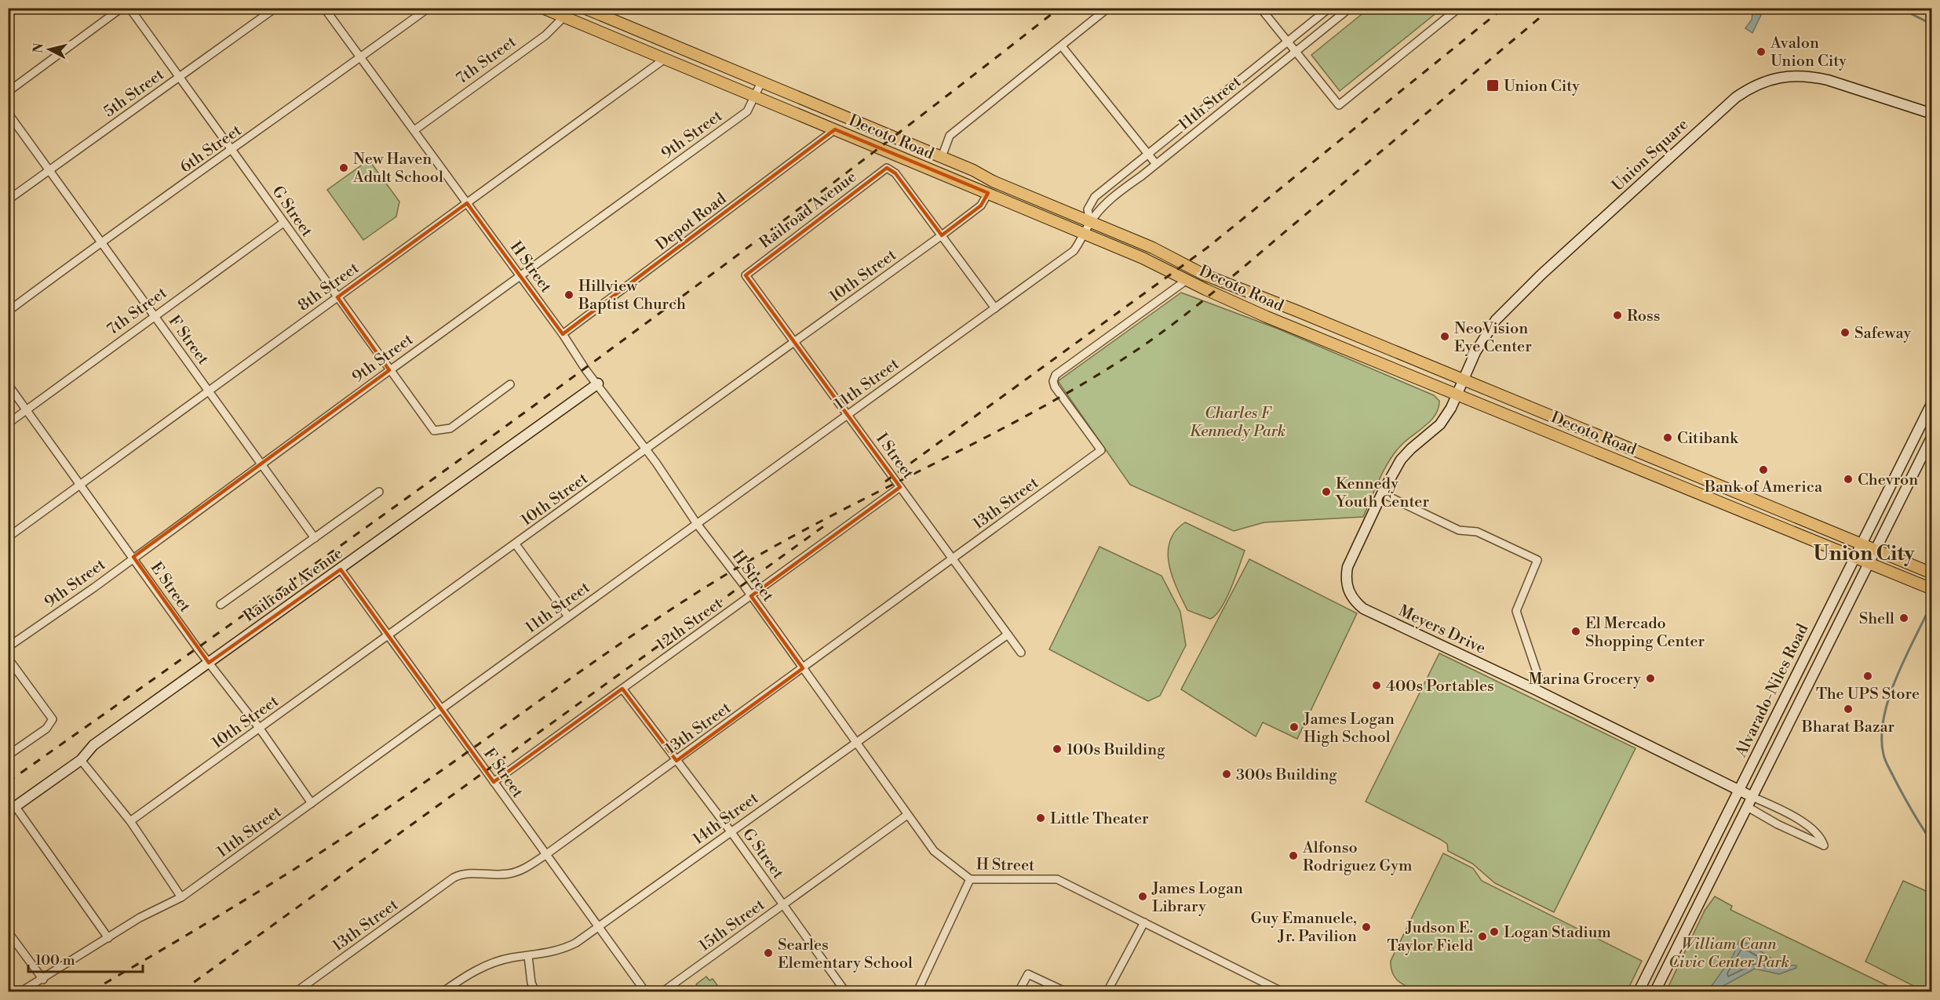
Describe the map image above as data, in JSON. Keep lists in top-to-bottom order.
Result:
{
  "streets": {
    "main road": ["Decoto Road"],
    "street": [
      "7th Street",
      "5th Street",
      "11th Street",
      "9th Street",
      "6th Street",
      "Union Square",
      "Railroad Avenue",
      "G Street",
      "Depot Road",
      "H Street",
      "10th Street",
      "8th Street",
      "F Street",
      "I Street",
      "13th Street",
      "E Street",
      "12th Street",
      "Meyers Drive",
      "Alvarado-Niles Road",
      "14th Street",
      "15th Street"
    ]
  },
  "crossings": [
    ["7th Street", "Decoto Road"],
    ["7th Street", "G Street"],
    ["7th Street", "H Street"],
    ["7th Street", "F Street"],
    ["7th Street", "E Street"],
    ["5th Street", "G Street"],
    ["5th Street", "F Street"],
    ["11th Street", "Decoto Road"],
    ["11th Street", "H Street"],
    ["11th Street", "F Street"],
    ["11th Street", "I Street"],
    ["11th Street", "E Street"],
    ["9th Street", "Decoto Road"],
    ["9th Street", "G Street"],
    ["9th Street", "H Street"],
    ["9th Street", "F Street"],
    ["9th Street", "E Street"],
    ["Decoto Road", "Union Square"],
    ["Decoto Road", "Depot Road"],
    ["Decoto Road", "10th Street"],
    ["Decoto Road", "8th Street"],
    ["Decoto Road", "13th Street"],
    ["Decoto Road", "Meyers Drive"],
    ["Decoto Road", "Alvarado-Niles Road"],
    ["6th Street", "G Street"],
    ["6th Street", "H Street"],
    ["6th Street", "F Street"],
    ["Union Square", "Meyers Drive"],
    ["Railroad Avenue", "H Street"],
    ["Railroad Avenue", "10th Street"],
    ["Railroad Avenue", "F Street"],
    ["Railroad Avenue", "I Street"],
    ["Railroad Avenue", "E Street"],
    ["G Street", "8th Street"],
    ["G Street", "13th Street"],
    ["G Street", "12th Street"],
    ["G Street", "14th Street"],
    ["G Street", "15th Street"],
    ["Depot Road", "H Street"],
    ["H Street", "10th Street"],
    ["H Street", "8th Street"],
    ["H Street", "13th Street"],
    ["H Street", "12th Street"],
    ["H Street", "14th Street"],
    ["H Street", "15th Street"],
    ["10th Street", "F Street"],
    ["10th Street", "I Street"],
    ["10th Street", "E Street"],
    ["8th Street", "F Street"],
    ["8th Street", "E Street"],
    ["F Street", "13th Street"],
    ["F Street", "12th Street"],
    ["F Street", "14th Street"],
    ["I Street", "13th Street"],
    ["I Street", "12th Street"],
    ["I Street", "14th Street"],
    ["Meyers Drive", "Alvarado-Niles Road"]
  ],
  "districts": ["Union City"],
  "parks": ["Charles F Kennedy Park", "William Cann Civic Center Park"],
  "places": {
    "other": [
      "Avalon Union City",
      "New Haven Adult School",
      "Hillview Baptist Church",
      "Ross",
      "Safeway",
      "NeoVision Eye Center",
      "Citibank",
      "Bank of America",
      "Chevron",
      "Kennedy Youth Center",
      "Shell",
      "El Mercado Shopping Center",
      "The UPS Store",
      "Marina Grocery",
      "400s Portables",
      "Bharat Bazar",
      "James Logan High School",
      "100s Building",
      "300s Building",
      "Little Theater",
      "Alfonso Rodriguez Gym",
      "James Logan Library",
      "Guy Emanuele, Jr. Pavilion",
      "Logan Stadium",
      "Judson E. Taylor Field",
      "Searles Elementary School"
    ],
    "transit": ["Union City"]
  },
  "scale_bar": "100 m",
  "north": "left"
}
